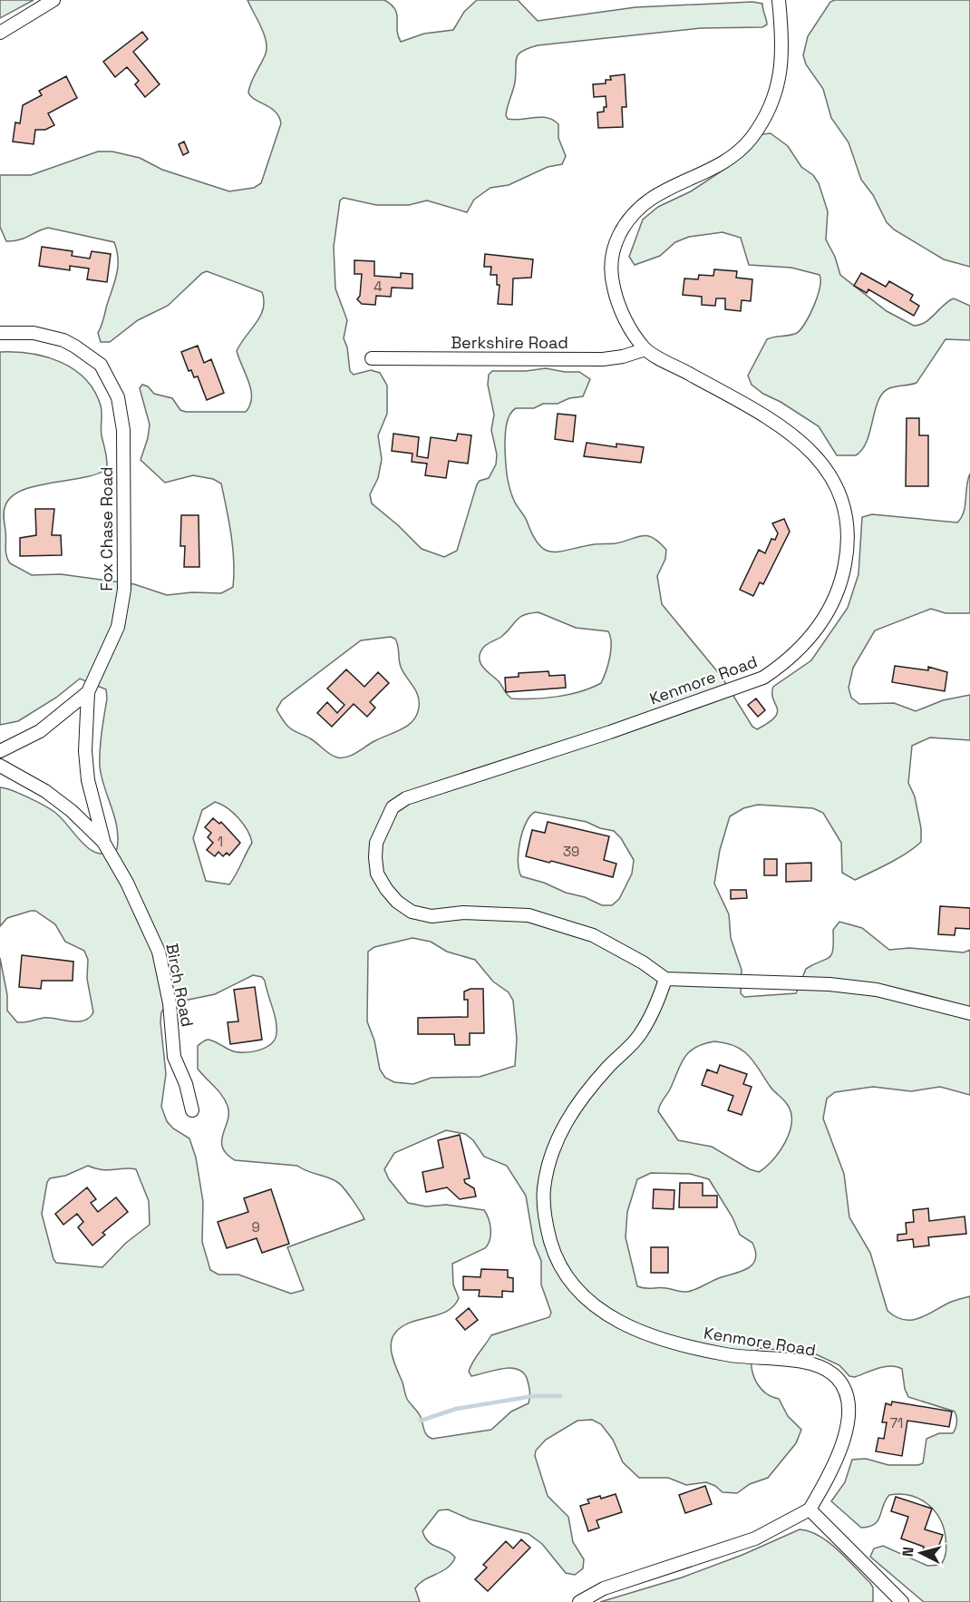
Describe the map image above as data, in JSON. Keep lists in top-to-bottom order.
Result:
{
  "streets": {
    "street": [
      "Berkshire Road",
      "Fox Chase Road",
      "Kenmore Road",
      "Birch Road"
    ]
  },
  "crossings": [
    ["Berkshire Road", "Kenmore Road"],
    ["Fox Chase Road", "Birch Road"]
  ],
  "house_numbers": [
    "4",
    "1",
    "39",
    "9",
    "71"
  ],
  "north": "left"
}
